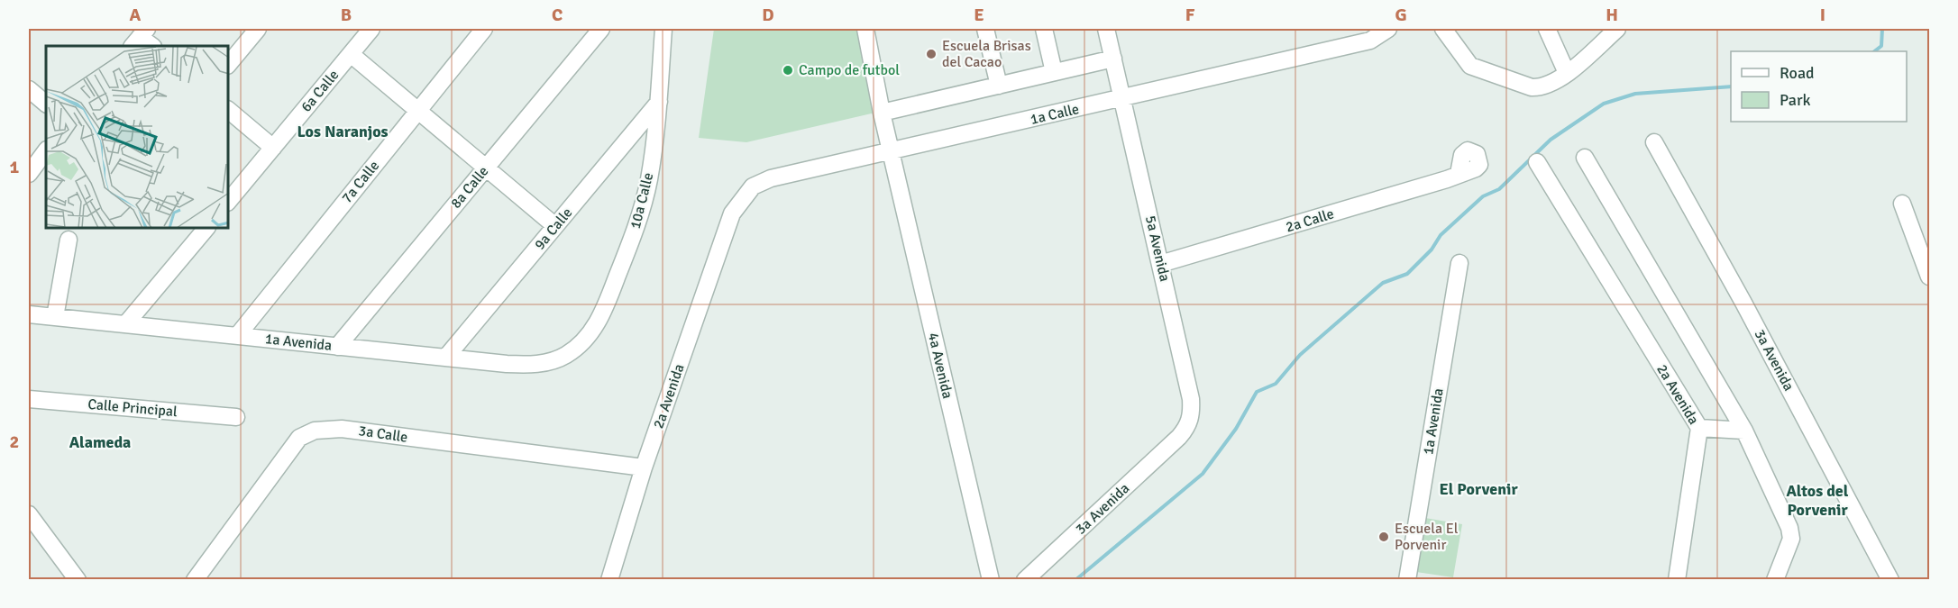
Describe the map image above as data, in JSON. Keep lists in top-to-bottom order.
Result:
{
  "streets": {
    "street": [
      "6a Calle",
      "1a Calle",
      "7a Calle",
      "8a Calle",
      "10a Calle",
      "2a Calle",
      "9a Calle",
      "5a Avenida",
      "1a Avenida",
      "3a Avenida",
      "4a Avenida",
      "2a Avenida",
      "Calle Principal",
      "3a Calle"
    ]
  },
  "crossings": [
    ["1a Calle", "5a Avenida"],
    ["1a Calle", "4a Avenida"],
    ["1a Calle", "2a Avenida"],
    ["7a Calle", "1a Avenida"],
    ["8a Calle", "1a Avenida"],
    ["10a Calle", "9a Calle"],
    ["10a Calle", "1a Avenida"],
    ["2a Calle", "5a Avenida"],
    ["9a Calle", "1a Avenida"],
    ["5a Avenida", "3a Avenida"],
    ["2a Avenida", "3a Calle"]
  ],
  "districts": [
    "Los Naranjos",
    "Alameda",
    "El Porvenir",
    "Altos del Porvenir"
  ],
  "places": ["Escuela Brisas del Cacao", "Campo de futbol", "Escuela El Porvenir"],
  "legend": ["Road", "Park"],
  "grid": {
    "columns": [
      "A",
      "B",
      "C",
      "D",
      "E",
      "F",
      "G",
      "H",
      "I"
    ],
    "rows": ["1", "2"]
  }
}
